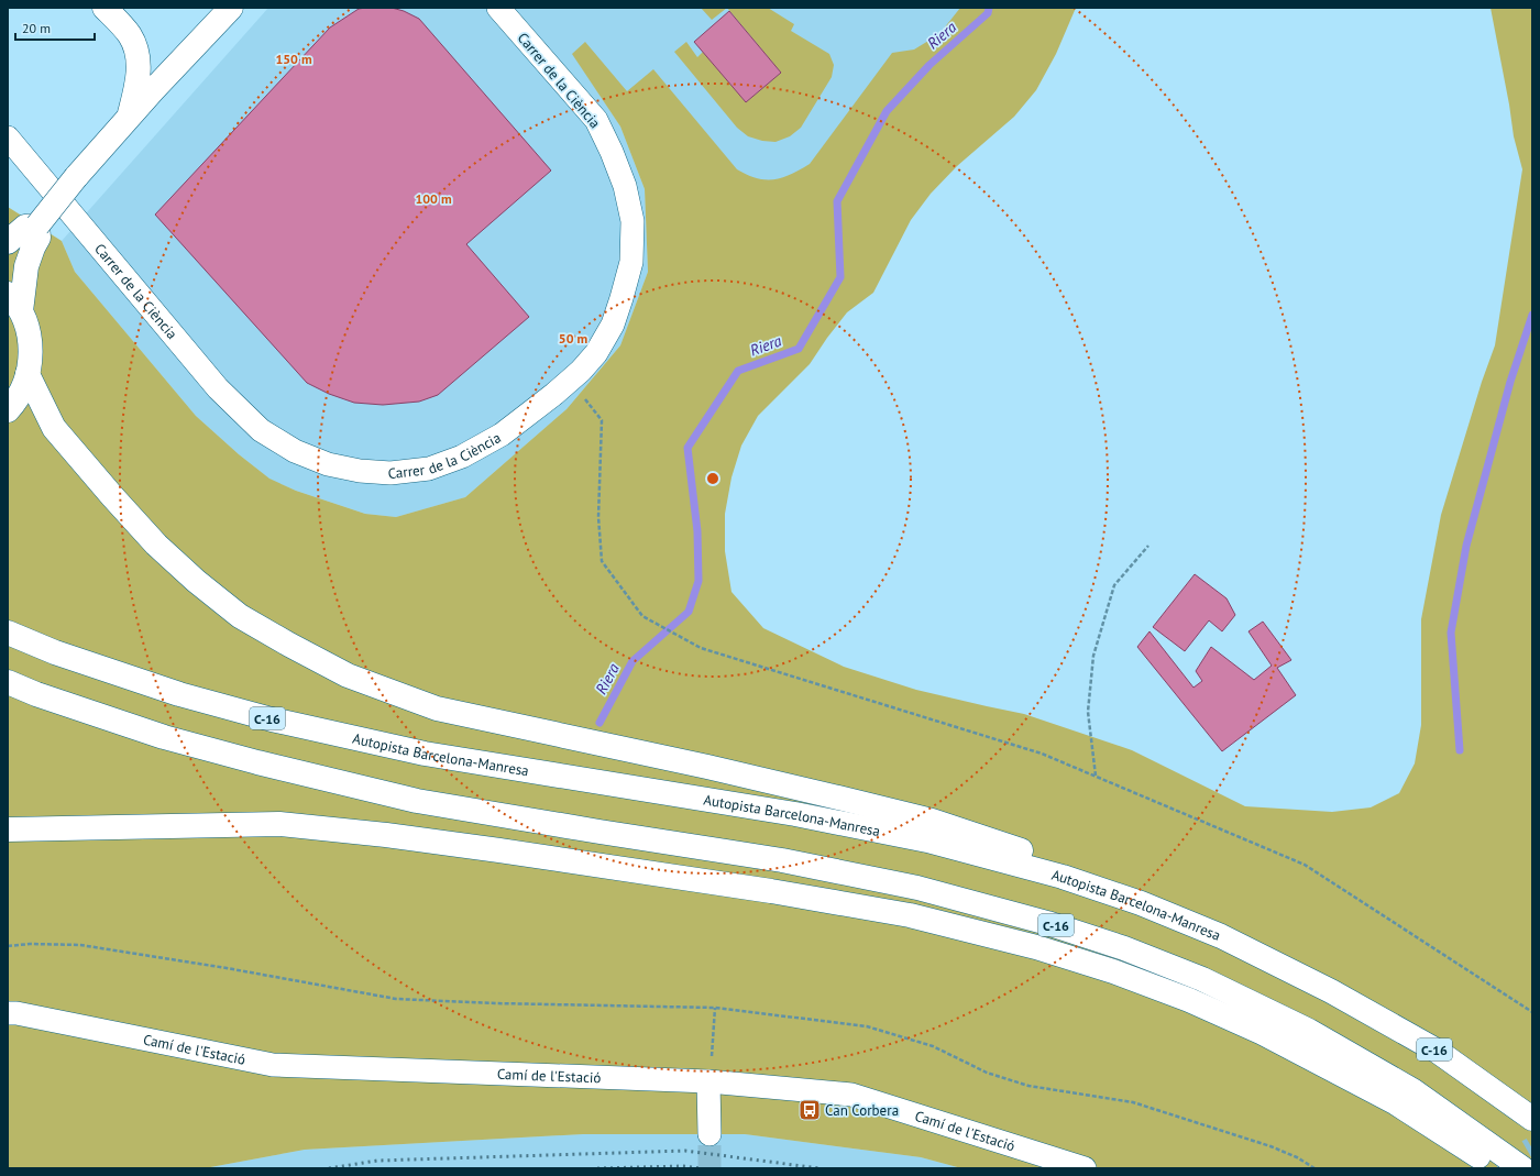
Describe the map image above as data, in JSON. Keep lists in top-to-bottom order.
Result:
{
  "streets": {
    "main road": ["C-16", "Autopista Barcelona-Manresa"],
    "street": ["Carrer de la Ciència", "Camí de l'Estació"]
  },
  "water": ["Riera"],
  "places": {
    "bus stop": ["Can Corbera"]
  },
  "scale_bar": "20 m",
  "rings": ["150 m", "100 m", "50 m"]
}
